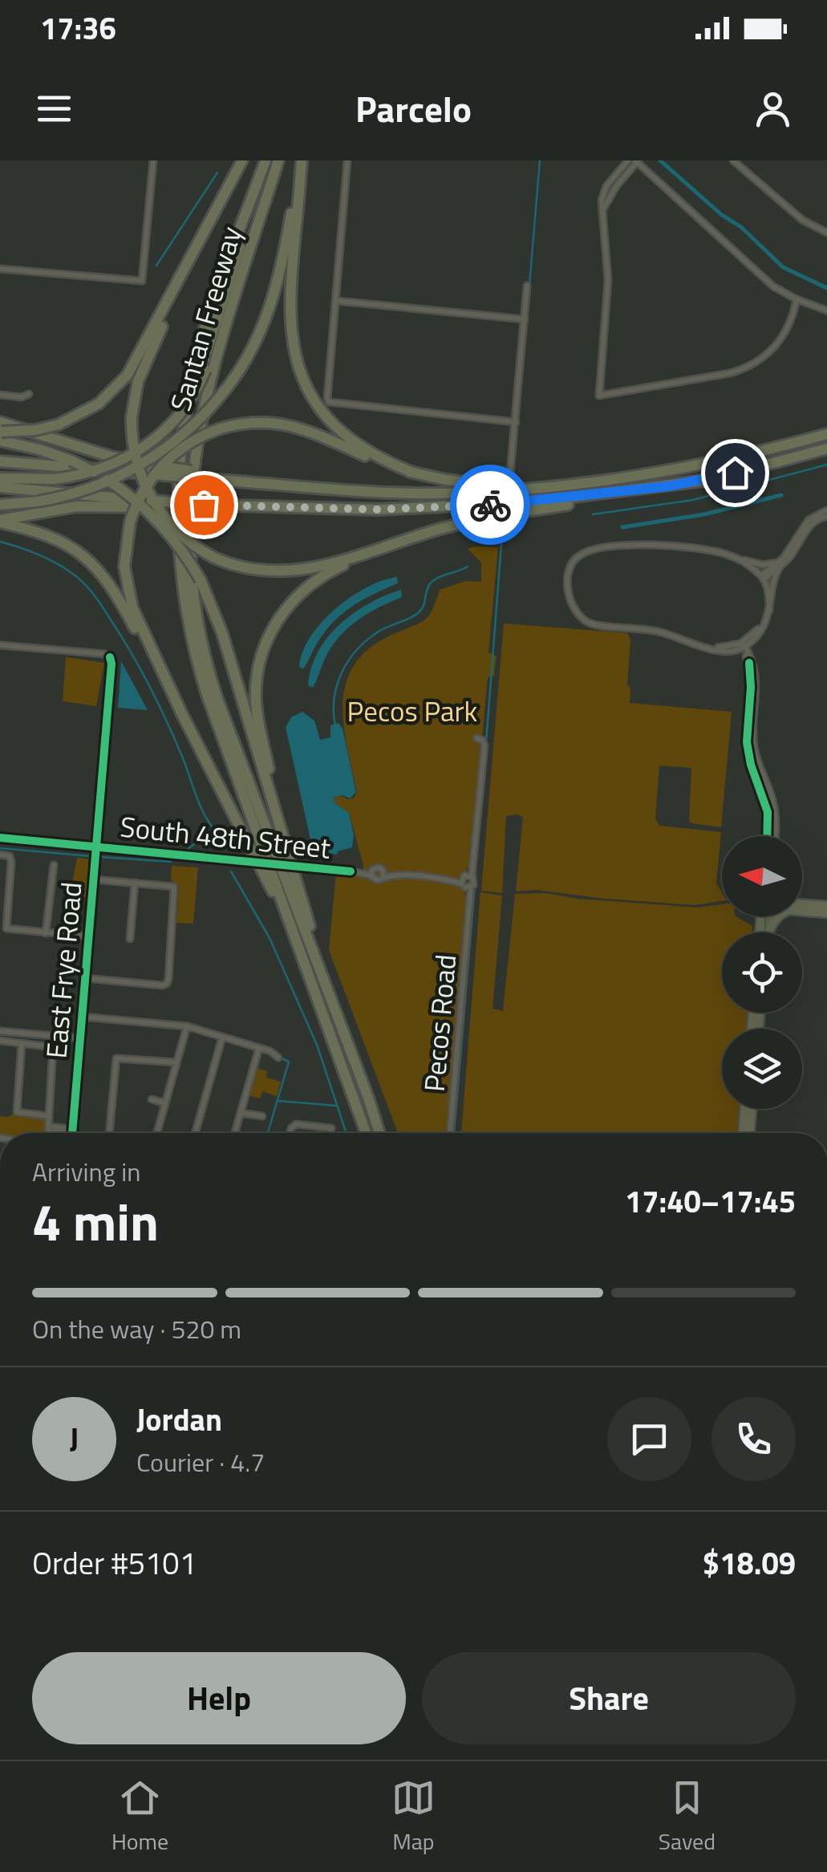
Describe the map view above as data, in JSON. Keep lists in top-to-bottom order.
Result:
{
  "streets": {
    "highway": ["Santan Freeway"],
    "street": ["South 48th Street", "East Frye Road", "Pecos Road"]
  },
  "crossings": [
    ["South 48th Street", "East Frye Road"]
  ],
  "parks": ["Pecos Park"],
  "north": "left",
  "page": {
    "status": "17:36",
    "header": "Parcelo",
    "heading": ["4 min", "Arriving in", "17:40–17:45"],
    "panel": [
      "Jordan",
      "Courier · 4.7",
      "Order #5101",
      "$18.09"
    ],
    "bar": "On the way · 520 m",
    "round": "J",
    "buttons": ["Help", "Share"],
    "tabs": ["Home", "Map", "Saved"]
  }
}
